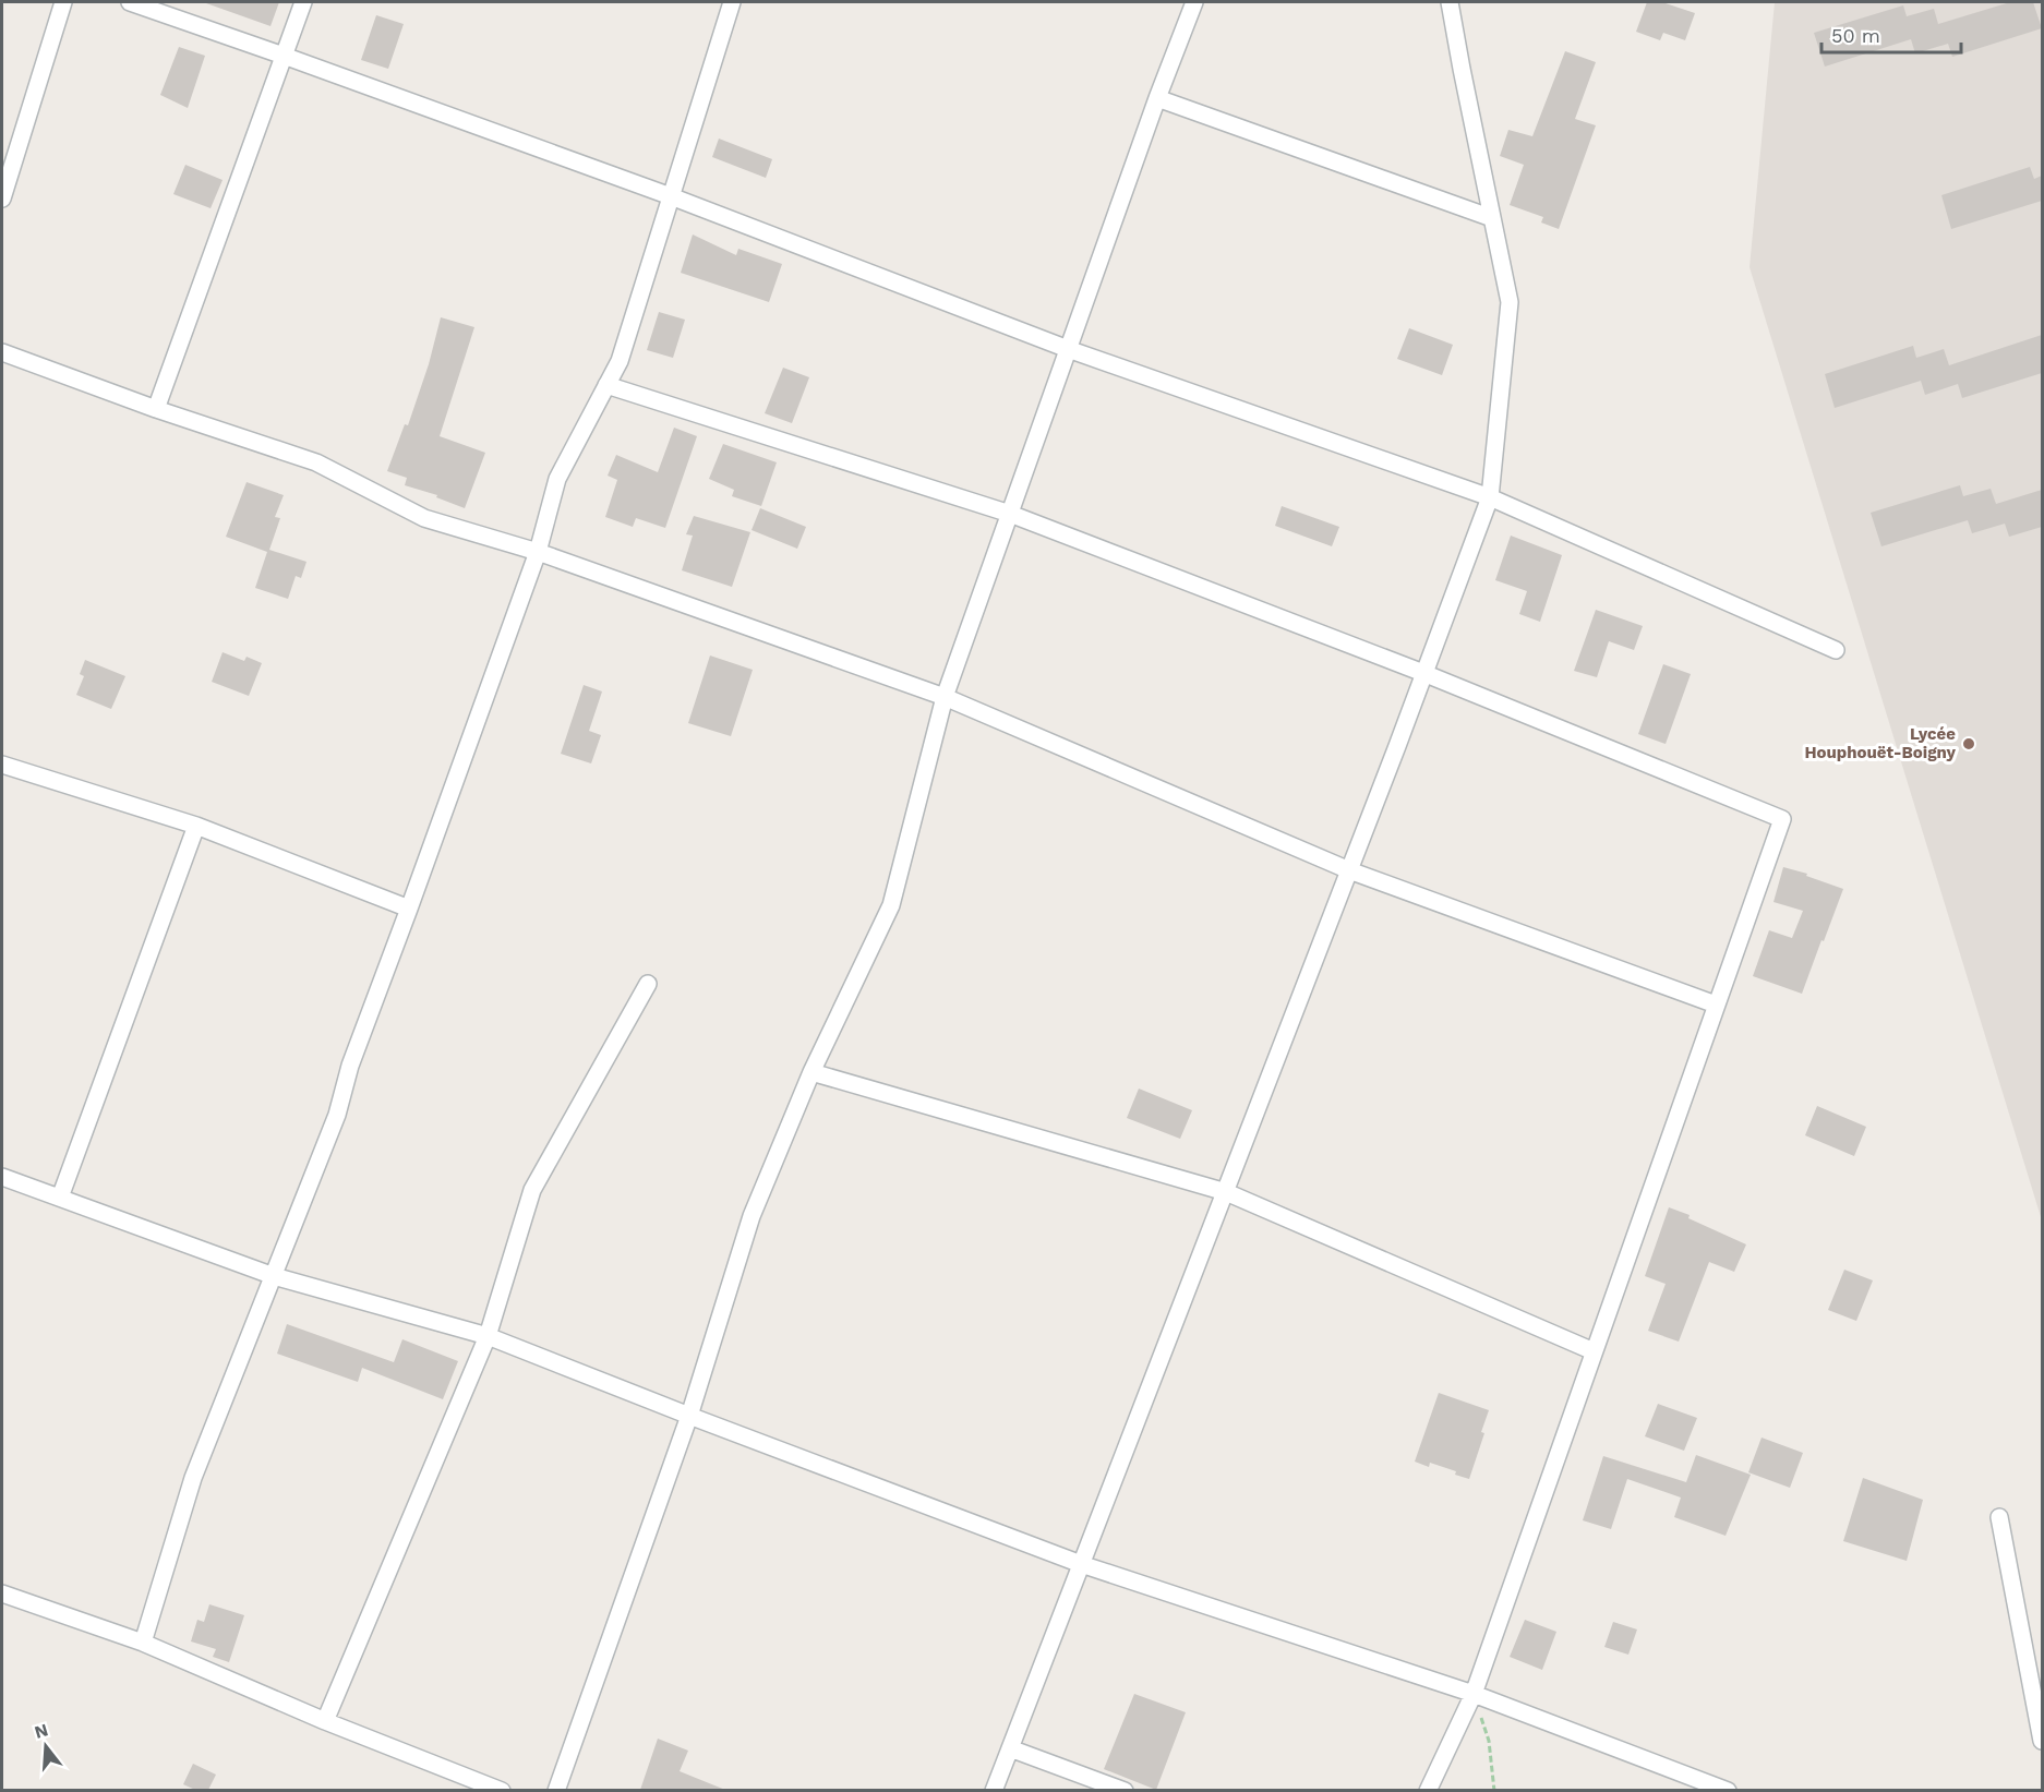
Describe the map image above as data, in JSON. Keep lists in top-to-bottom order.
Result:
{
  "places": ["Lycée Houphouët-Boigny"],
  "scale_bar": "50 m",
  "north": "top"
}
